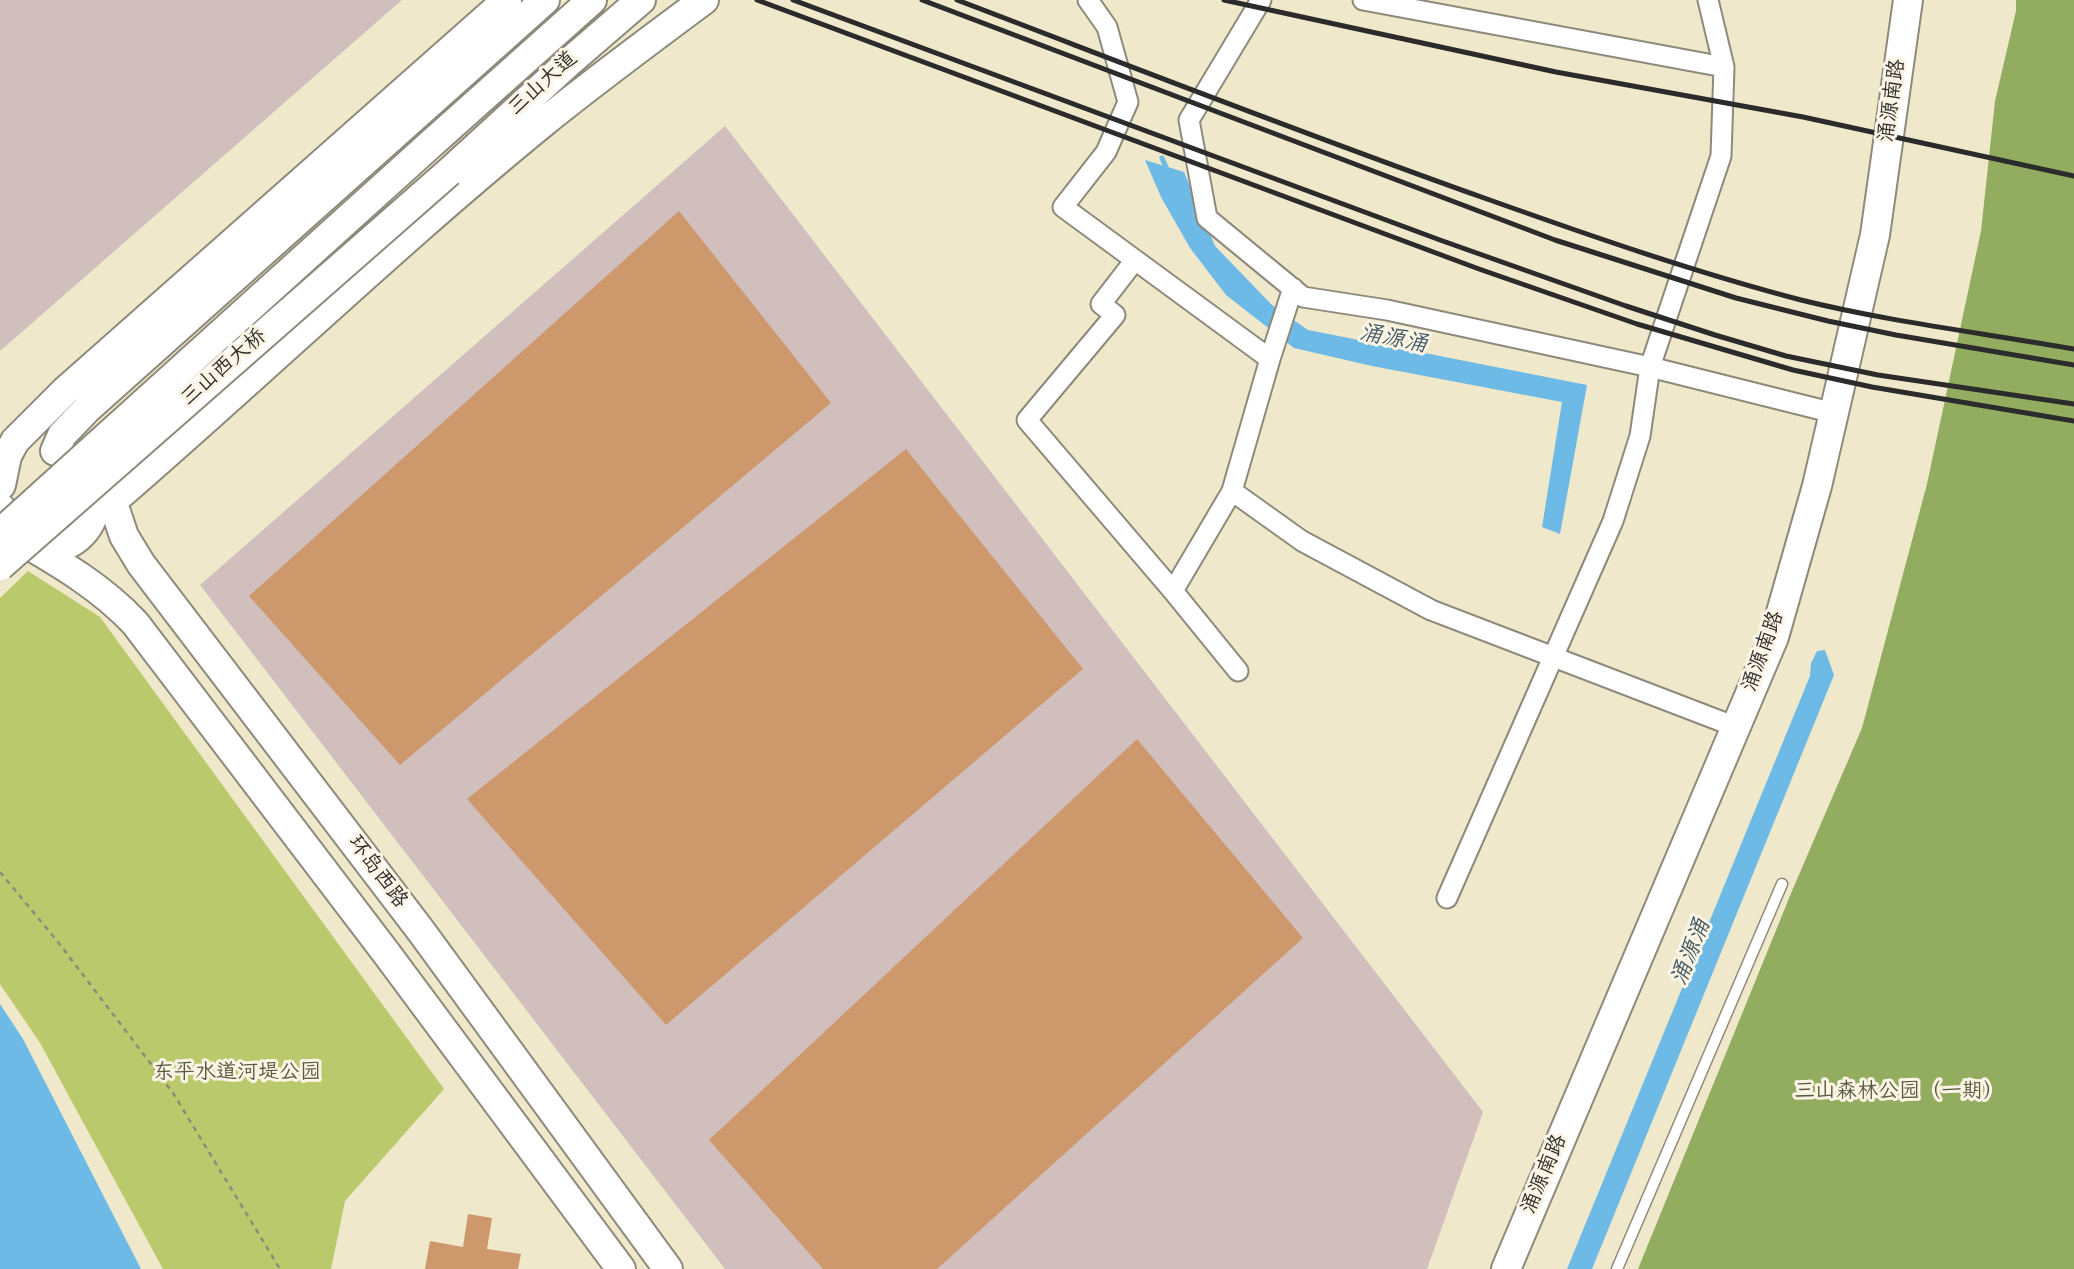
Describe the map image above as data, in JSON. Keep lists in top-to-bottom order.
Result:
{
  "streets": {
    "main road": [
      "三山大道",
      "涌源南路",
      "三山西大桥",
      "环岛西路"
    ]
  },
  "crossings": [
    ["三山大道", "三山西大桥"],
    ["三山西大桥", "环岛西路"]
  ],
  "water": ["涌源涌"],
  "parks": ["东平水道河堤公园", "三山森林公园（一期）"]
}
